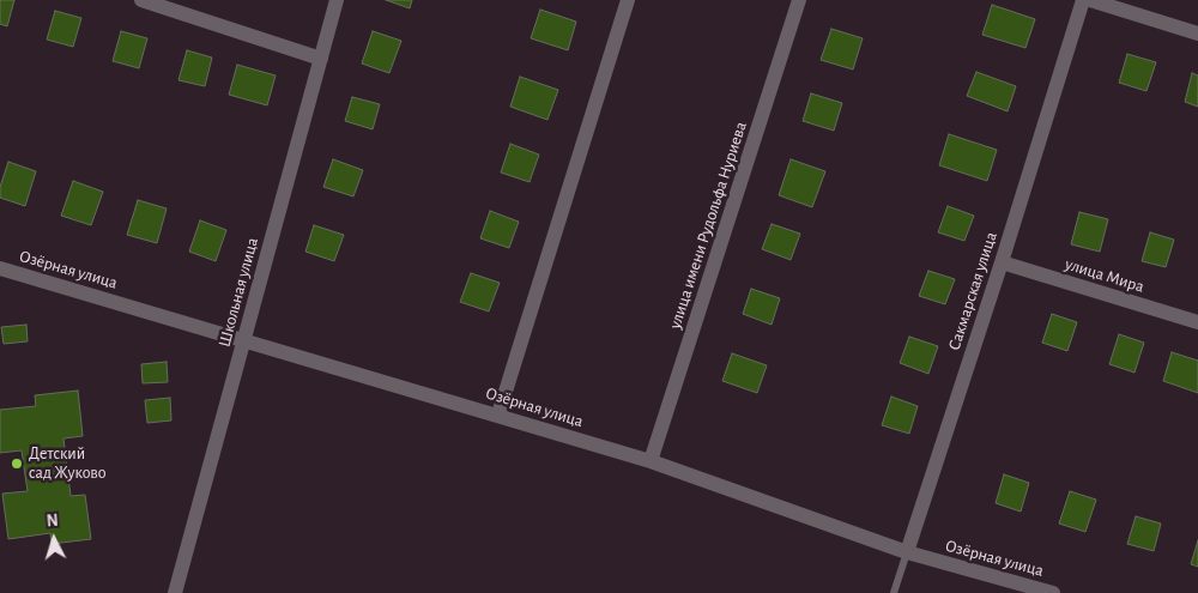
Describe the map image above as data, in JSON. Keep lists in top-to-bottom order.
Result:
{
  "streets": {
    "street": [
      "улица имени Рудольфа Нуриева",
      "Озёрная улица",
      "улица Мира",
      "Сакмарская улица",
      "Школьная улица"
    ]
  },
  "crossings": [
    ["улица имени Рудольфа Нуриева", "Озёрная улица"],
    ["Озёрная улица", "Сакмарская улица"],
    ["Озёрная улица", "Школьная улица"],
    ["улица Мира", "Сакмарская улица"]
  ],
  "places": ["Детский сад Жуково"],
  "north": "top"
}
